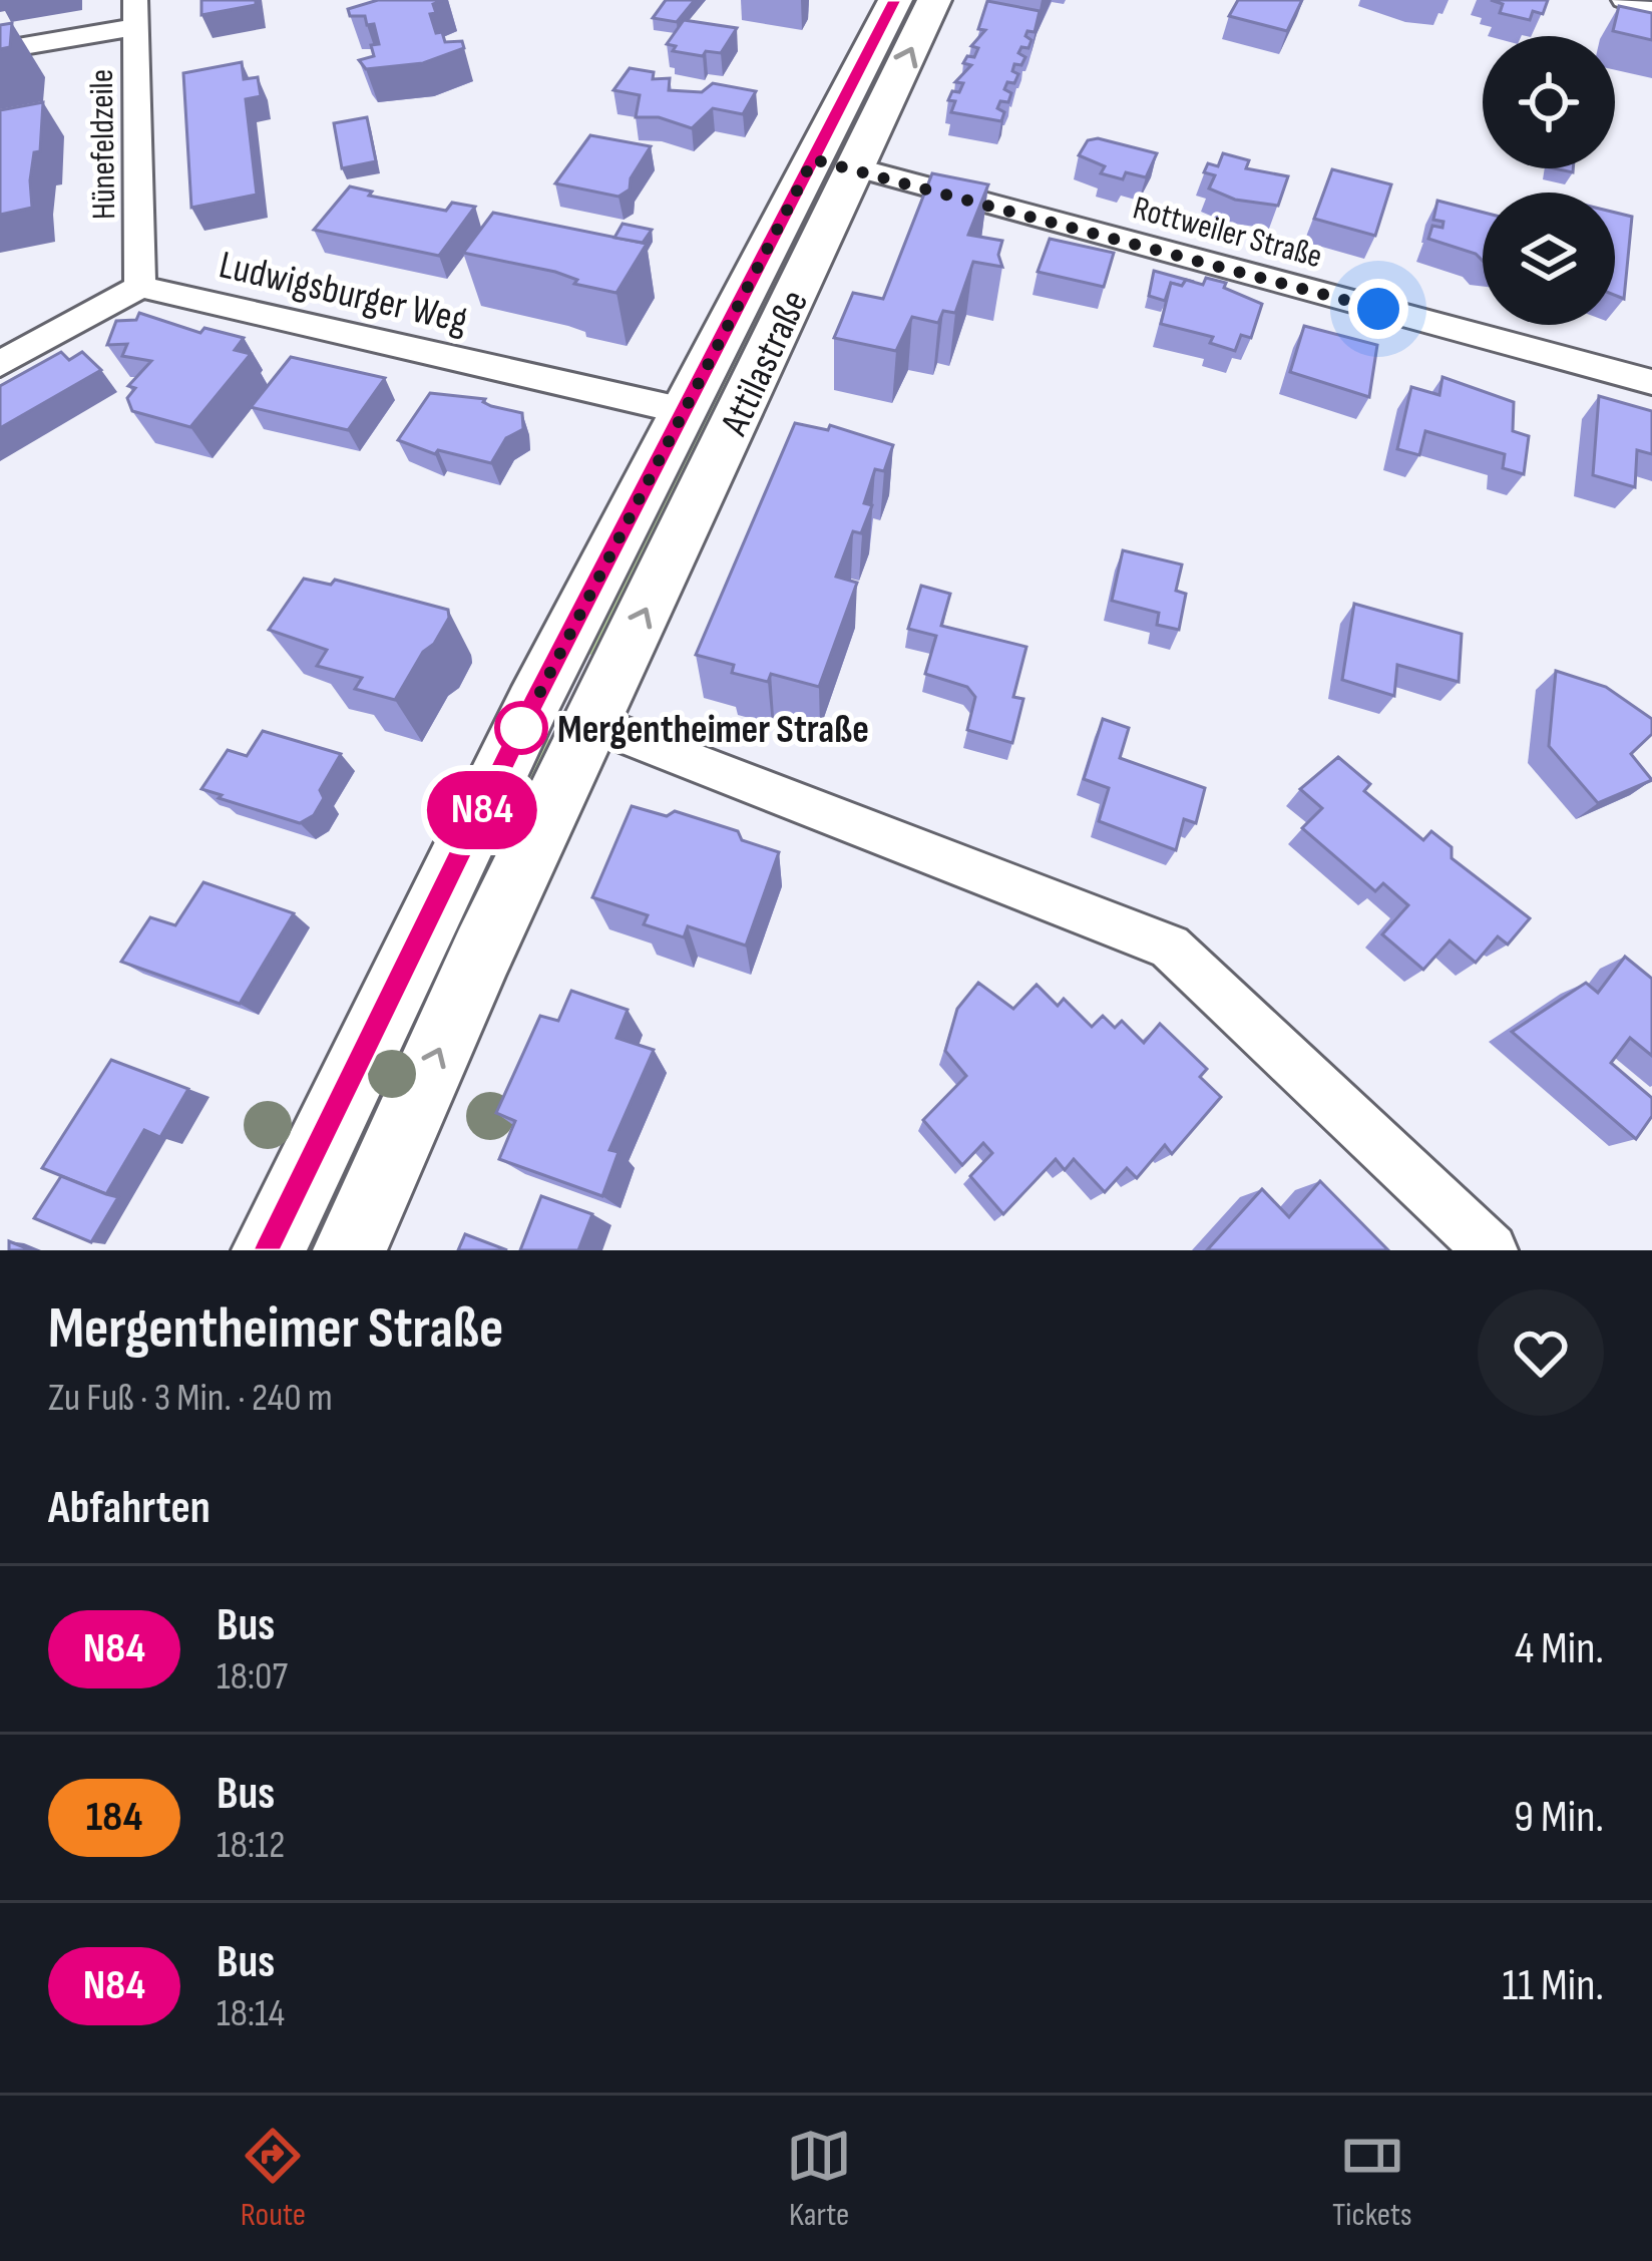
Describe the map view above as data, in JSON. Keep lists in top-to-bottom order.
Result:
{
  "streets": {
    "main road": ["Attilastraße"],
    "street": ["Hünefeldzeile", "Rottweiler Straße", "Ludwigsburger Weg"]
  },
  "crossings": [
    ["Hünefeldzeile", "Ludwigsburger Weg"],
    ["Rottweiler Straße", "Attilastraße"],
    ["Ludwigsburger Weg", "Attilastraße"]
  ],
  "places": ["Mergentheimer Straße"],
  "lines": ["bus line N84"],
  "page": {
    "on_map": "N84",
    "heading": [
      ["Mergentheimer Straße", "Zu Fuß · 3 Min. · 240 m"],
      "Abfahrten"
    ],
    "list": [
      {
        "mark": "N84",
        "name": "Bus",
        "note": "18:07",
        "value": "4 Min."
      },
      {
        "mark": "184",
        "name": "Bus",
        "note": "18:12",
        "value": "9 Min."
      },
      {
        "mark": "N84",
        "name": "Bus",
        "note": "18:14",
        "value": "11 Min."
      }
    ],
    "tabs": ["Route", "Karte", "Tickets"]
  }
}
